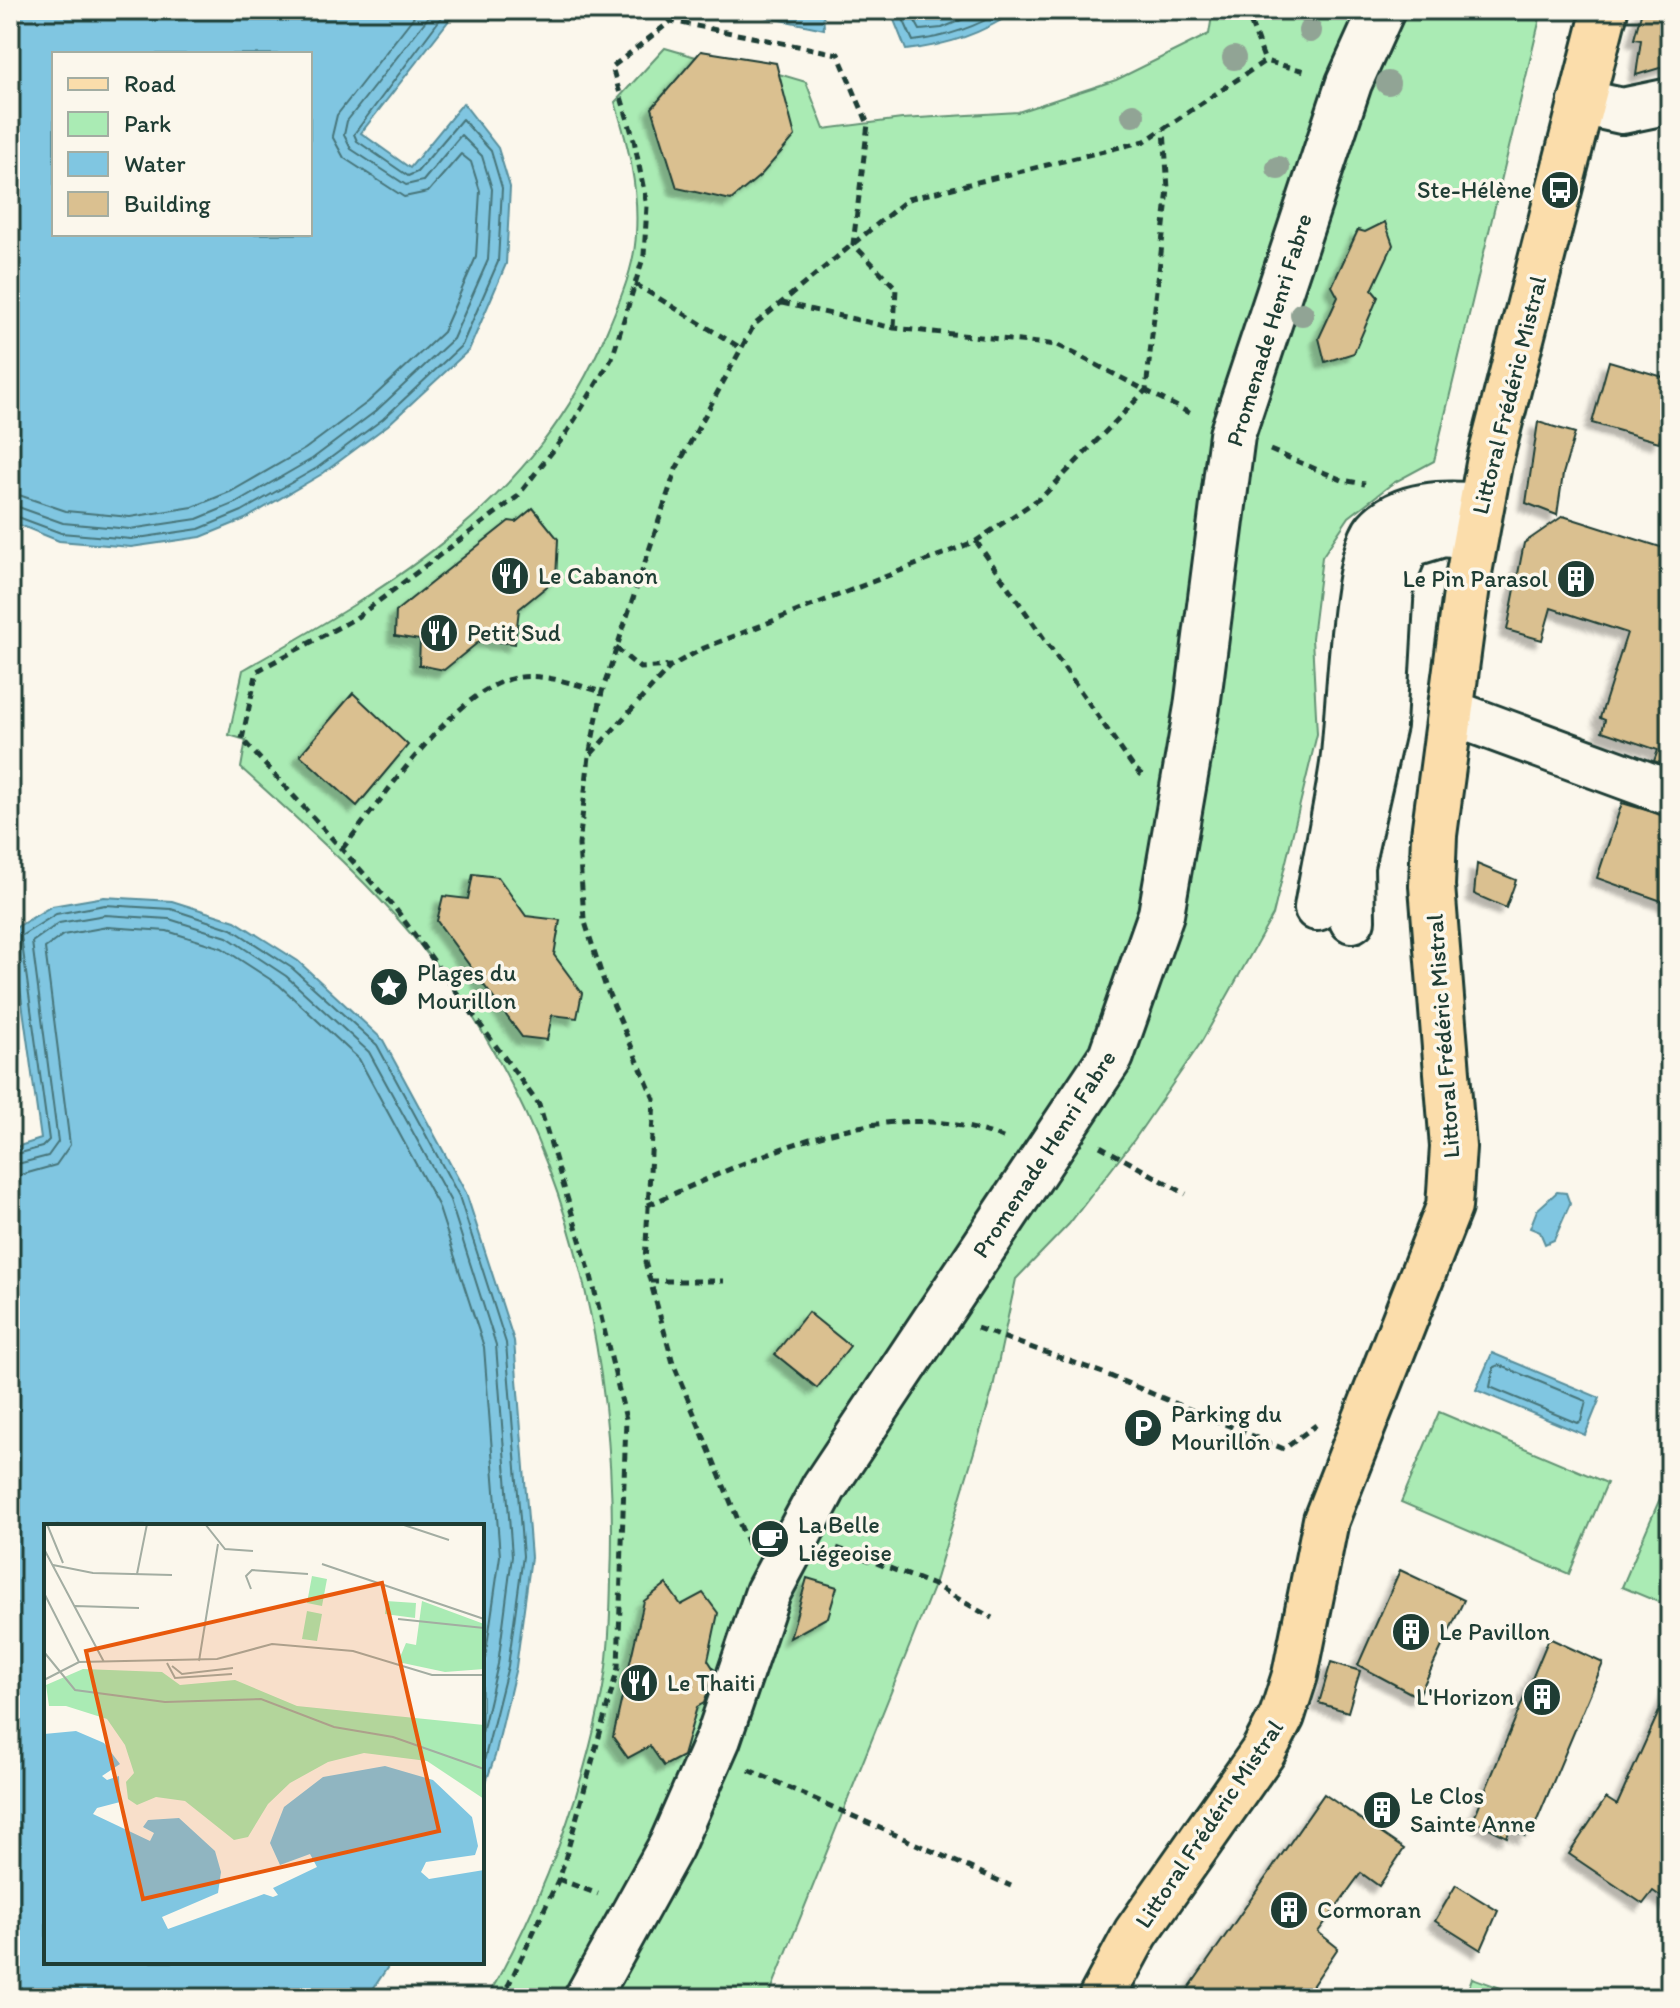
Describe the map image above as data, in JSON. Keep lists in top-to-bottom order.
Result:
{
  "streets": {
    "main road": ["Littoral Frédéric Mistral"],
    "street": ["Promenade Henri Fabre"]
  },
  "places": {
    "bus stop": ["Ste-Hélène"],
    "restaurant": ["Le Cabanon", "Petit Sud", "Le Thaiti"],
    "building": [
      "Le Pin Parasol",
      "Le Pavillon",
      "L'Horizon",
      "Le Clos Sainte Anne",
      "Cormoran"
    ],
    "place": ["Plages du Mourillon"],
    "parking": ["Parking du Mourillon"],
    "cafe": ["La Belle Liégeoise"]
  },
  "legend": [
    "Road",
    "Park",
    "Water",
    "Building"
  ]
}
